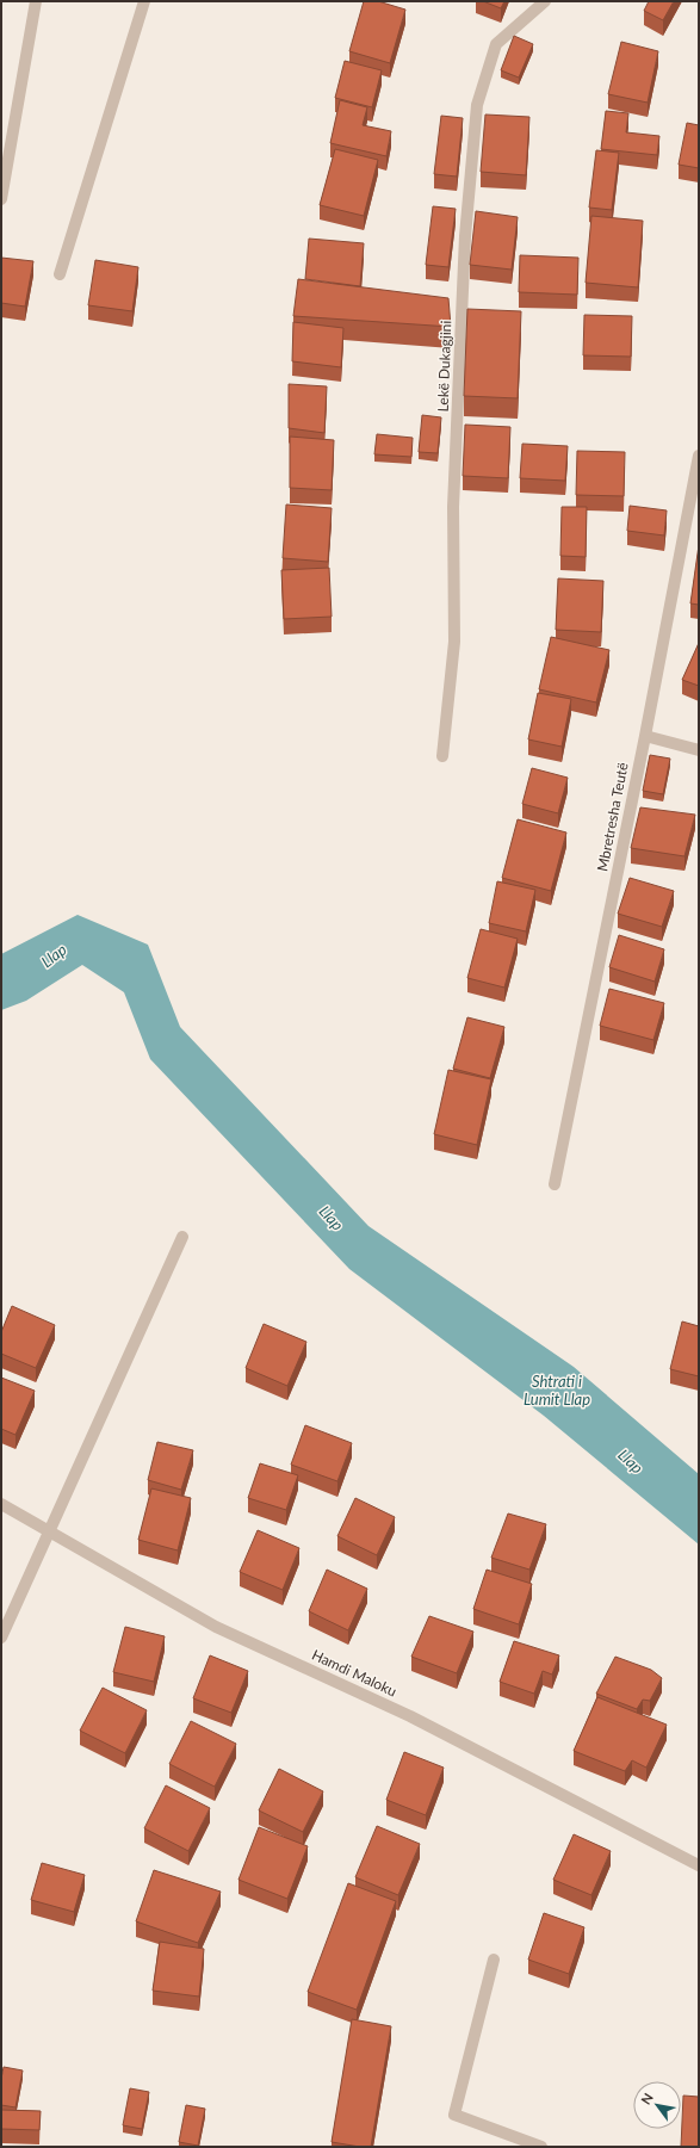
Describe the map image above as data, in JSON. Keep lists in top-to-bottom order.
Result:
{
  "streets": {
    "street": ["Lekë Dukagjini", "Mbretresha Teutë", "Hamdi Maloku"]
  },
  "water": ["Llap", "Shtrati i Lumit Llap"],
  "north": "top left"
}
